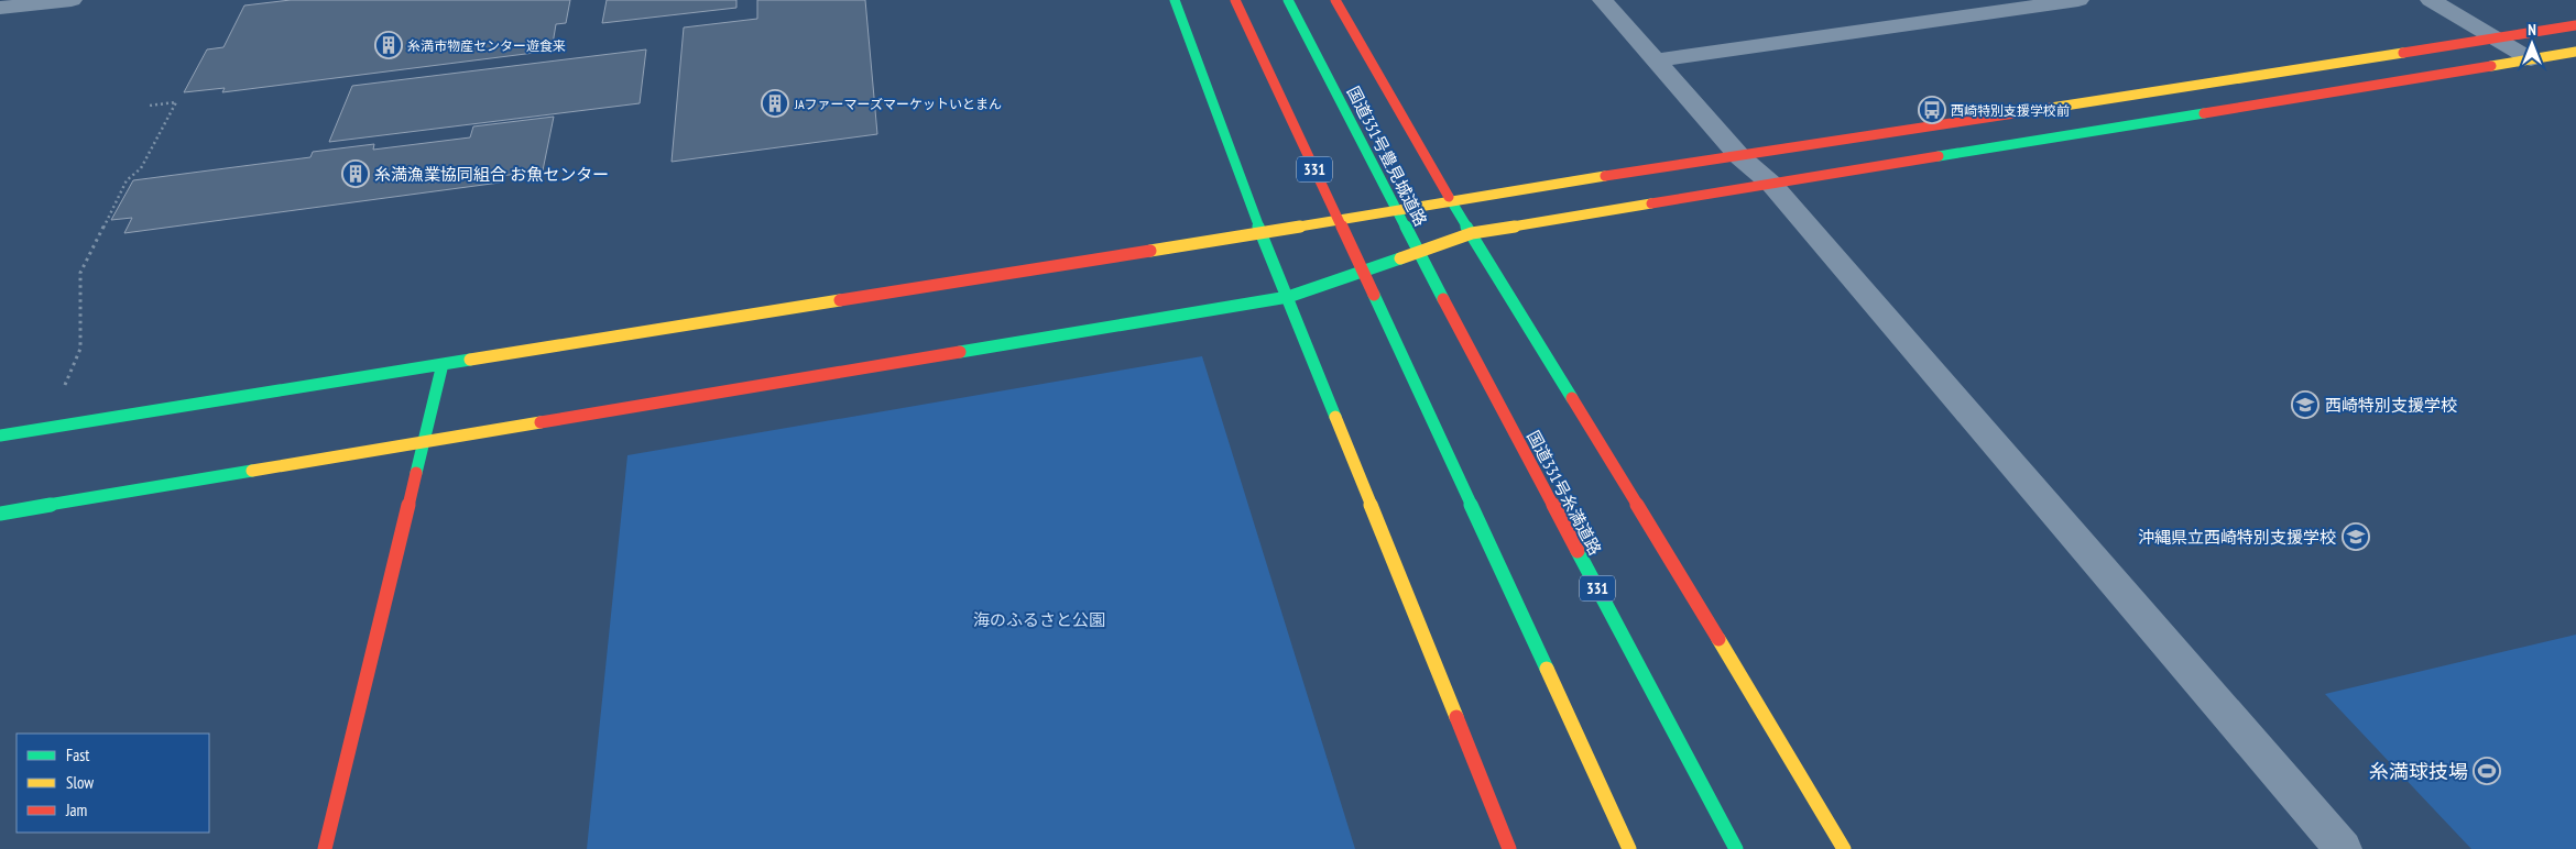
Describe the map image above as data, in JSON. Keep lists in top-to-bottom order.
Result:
{
  "streets": {
    "main road": ["国道331号豊見城道路", "331", "国道331号糸満道路"]
  },
  "crossings": [
    ["国道331号豊見城道路", "国道331号糸満道路"]
  ],
  "parks": ["海のふるさと公園"],
  "places": {
    "building": ["糸満市物産センター遊食来", "JAファーマーズマーケットいとまん", "糸満漁業協同組合 お魚センター"],
    "bus stop": ["西崎特別支援学校前"],
    "school or university": ["西崎特別支援学校", "沖縄県立西崎特別支援学校"],
    "sports": ["糸満球技場"]
  },
  "legend": ["Fast", "Slow", "Jam"],
  "north": "top"
}
